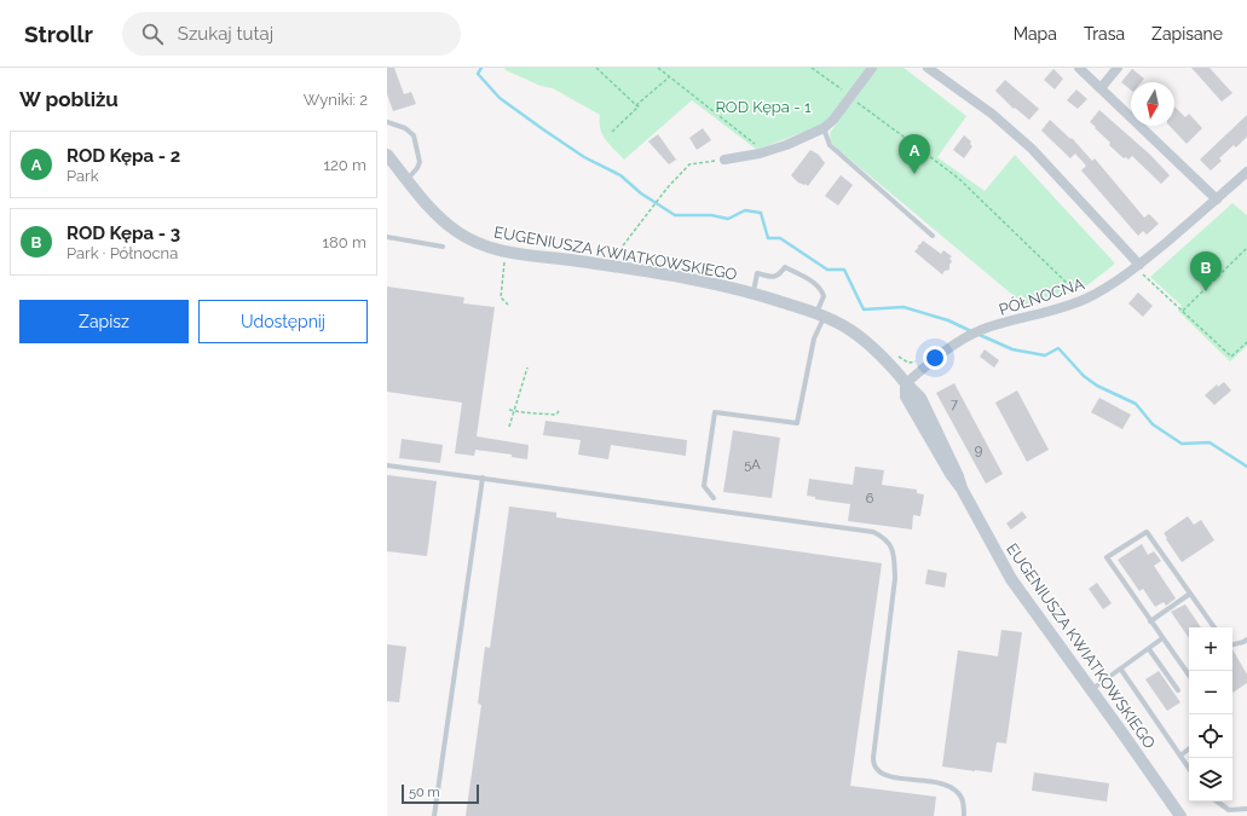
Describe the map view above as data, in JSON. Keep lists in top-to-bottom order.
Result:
{
  "streets": {
    "street": ["EUGENIUSZA KWIATKOWSKIEGO", "PÓŁNOCNA"]
  },
  "crossings": [
    ["EUGENIUSZA KWIATKOWSKIEGO", "PÓŁNOCNA"]
  ],
  "parks": ["ROD Kępa - 1"],
  "house_numbers": [
    "7",
    "9",
    "5A",
    "6"
  ],
  "scale_bar": "50 m",
  "north": "bottom",
  "page": {
    "header": "Strollr",
    "search": "Szukaj tutaj",
    "nav": ["Mapa", "Trasa", "Zapisane"],
    "heading": ["W pobliżu", "Wyniki: 2"],
    "list": [
      {
        "mark": "A",
        "name": "ROD Kępa - 2",
        "note": "Park",
        "value": "120 m"
      },
      {
        "mark": "B",
        "name": "ROD Kępa - 3",
        "note": "Park · Północna",
        "value": "180 m"
      }
    ],
    "pins": ["A", "B"],
    "buttons": ["Zapisz", "Udostępnij"],
    "map_buttons": ["+", "−"],
    "scale": "50 m"
  }
}
